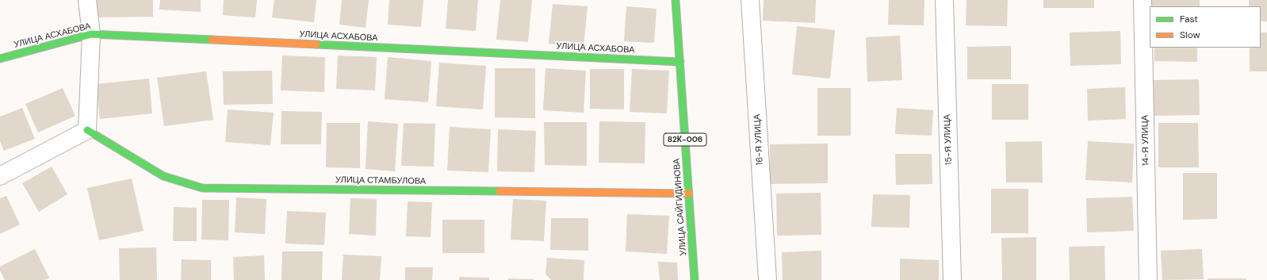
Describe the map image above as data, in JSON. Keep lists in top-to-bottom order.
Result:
{
  "streets": {
    "street": [
      "УЛИЦА АСХАБОВА",
      "82К-006",
      "16-Я УЛИЦА",
      "15-Я УЛИЦА",
      "14-Я УЛИЦА",
      "УЛИЦА СТАМБУЛОВА",
      "УЛИЦА САЙГИДИНОВА"
    ]
  },
  "crossings": [
    ["УЛИЦА АСХАБОВА", "УЛИЦА САЙГИДИНОВА"],
    ["УЛИЦА СТАМБУЛОВА", "УЛИЦА САЙГИДИНОВА"]
  ],
  "legend": ["Fast", "Slow"]
}
